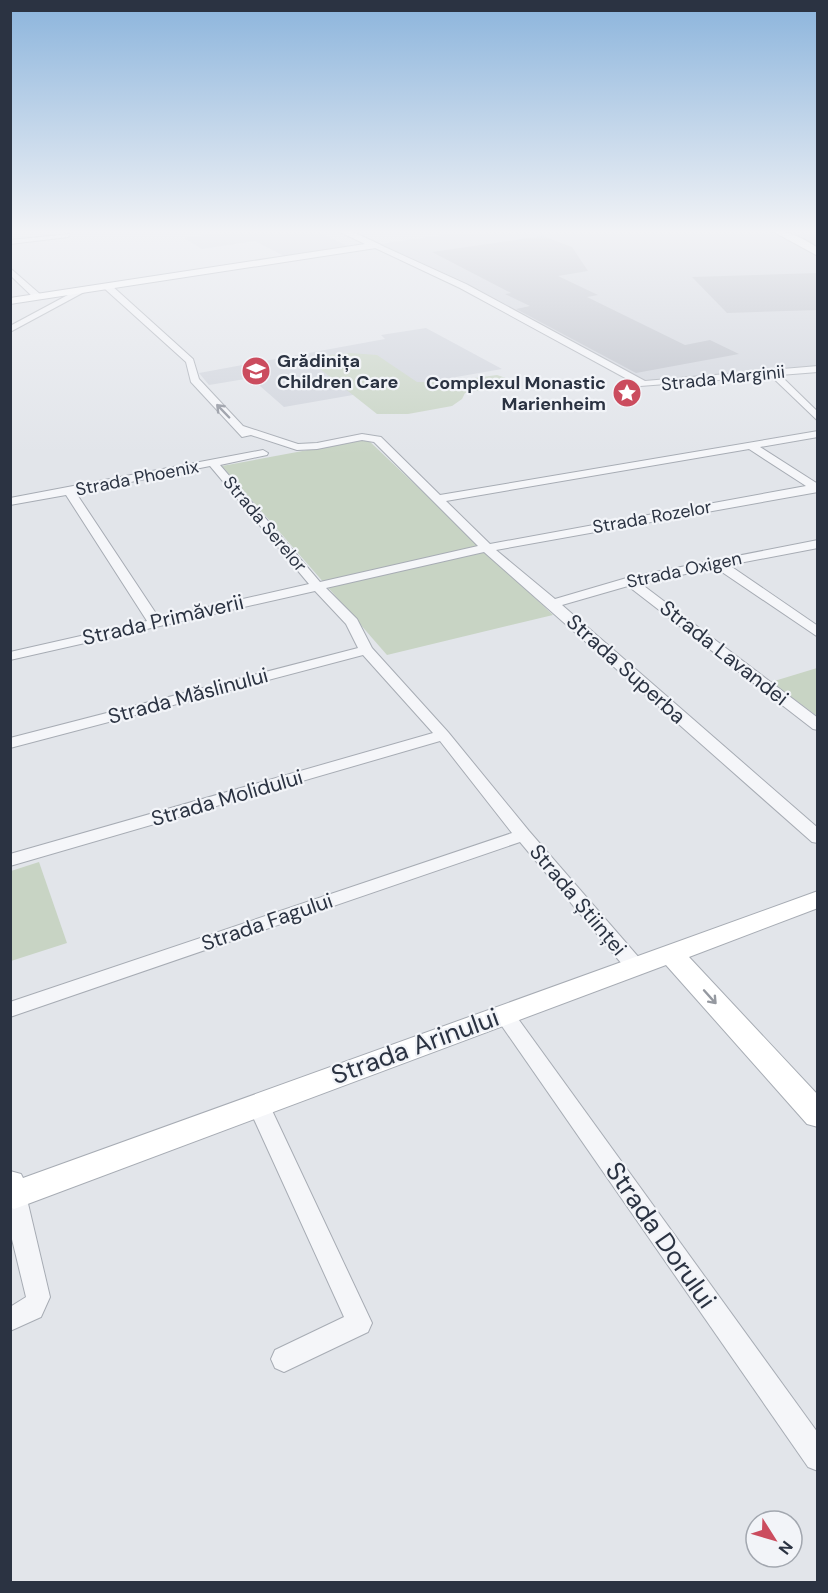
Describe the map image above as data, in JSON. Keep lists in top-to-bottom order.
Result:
{
  "streets": {
    "street": [
      "Strada Marginii",
      "Strada Phoenix",
      "Strada Rozelor",
      "Strada Serelor",
      "Strada Oxigen",
      "Strada Primăverii",
      "Strada Lavandei",
      "Strada Superba",
      "Strada Măslinului",
      "Strada Molidului",
      "Strada Științei",
      "Strada Fagului",
      "Strada Arinului",
      "Strada Dorului"
    ]
  },
  "crossings": [
    ["Strada Phoenix", "Strada Serelor"],
    ["Strada Phoenix", "Strada Superba"],
    ["Strada Rozelor", "Strada Serelor"],
    ["Strada Rozelor", "Strada Primăverii"],
    ["Strada Rozelor", "Strada Superba"],
    ["Strada Serelor", "Strada Primăverii"],
    ["Strada Serelor", "Strada Măslinului"],
    ["Strada Serelor", "Strada Molidului"],
    ["Strada Serelor", "Strada Științei"],
    ["Strada Oxigen", "Strada Lavandei"],
    ["Strada Oxigen", "Strada Superba"],
    ["Strada Molidului", "Strada Științei"],
    ["Strada Științei", "Strada Fagului"],
    ["Strada Științei", "Strada Arinului"],
    ["Strada Arinului", "Strada Dorului"]
  ],
  "places": {
    "school or university": ["Grădinița Children Care"],
    "place": ["Complexul Monastic Marienheim"]
  },
  "north": "bottom right"
}
